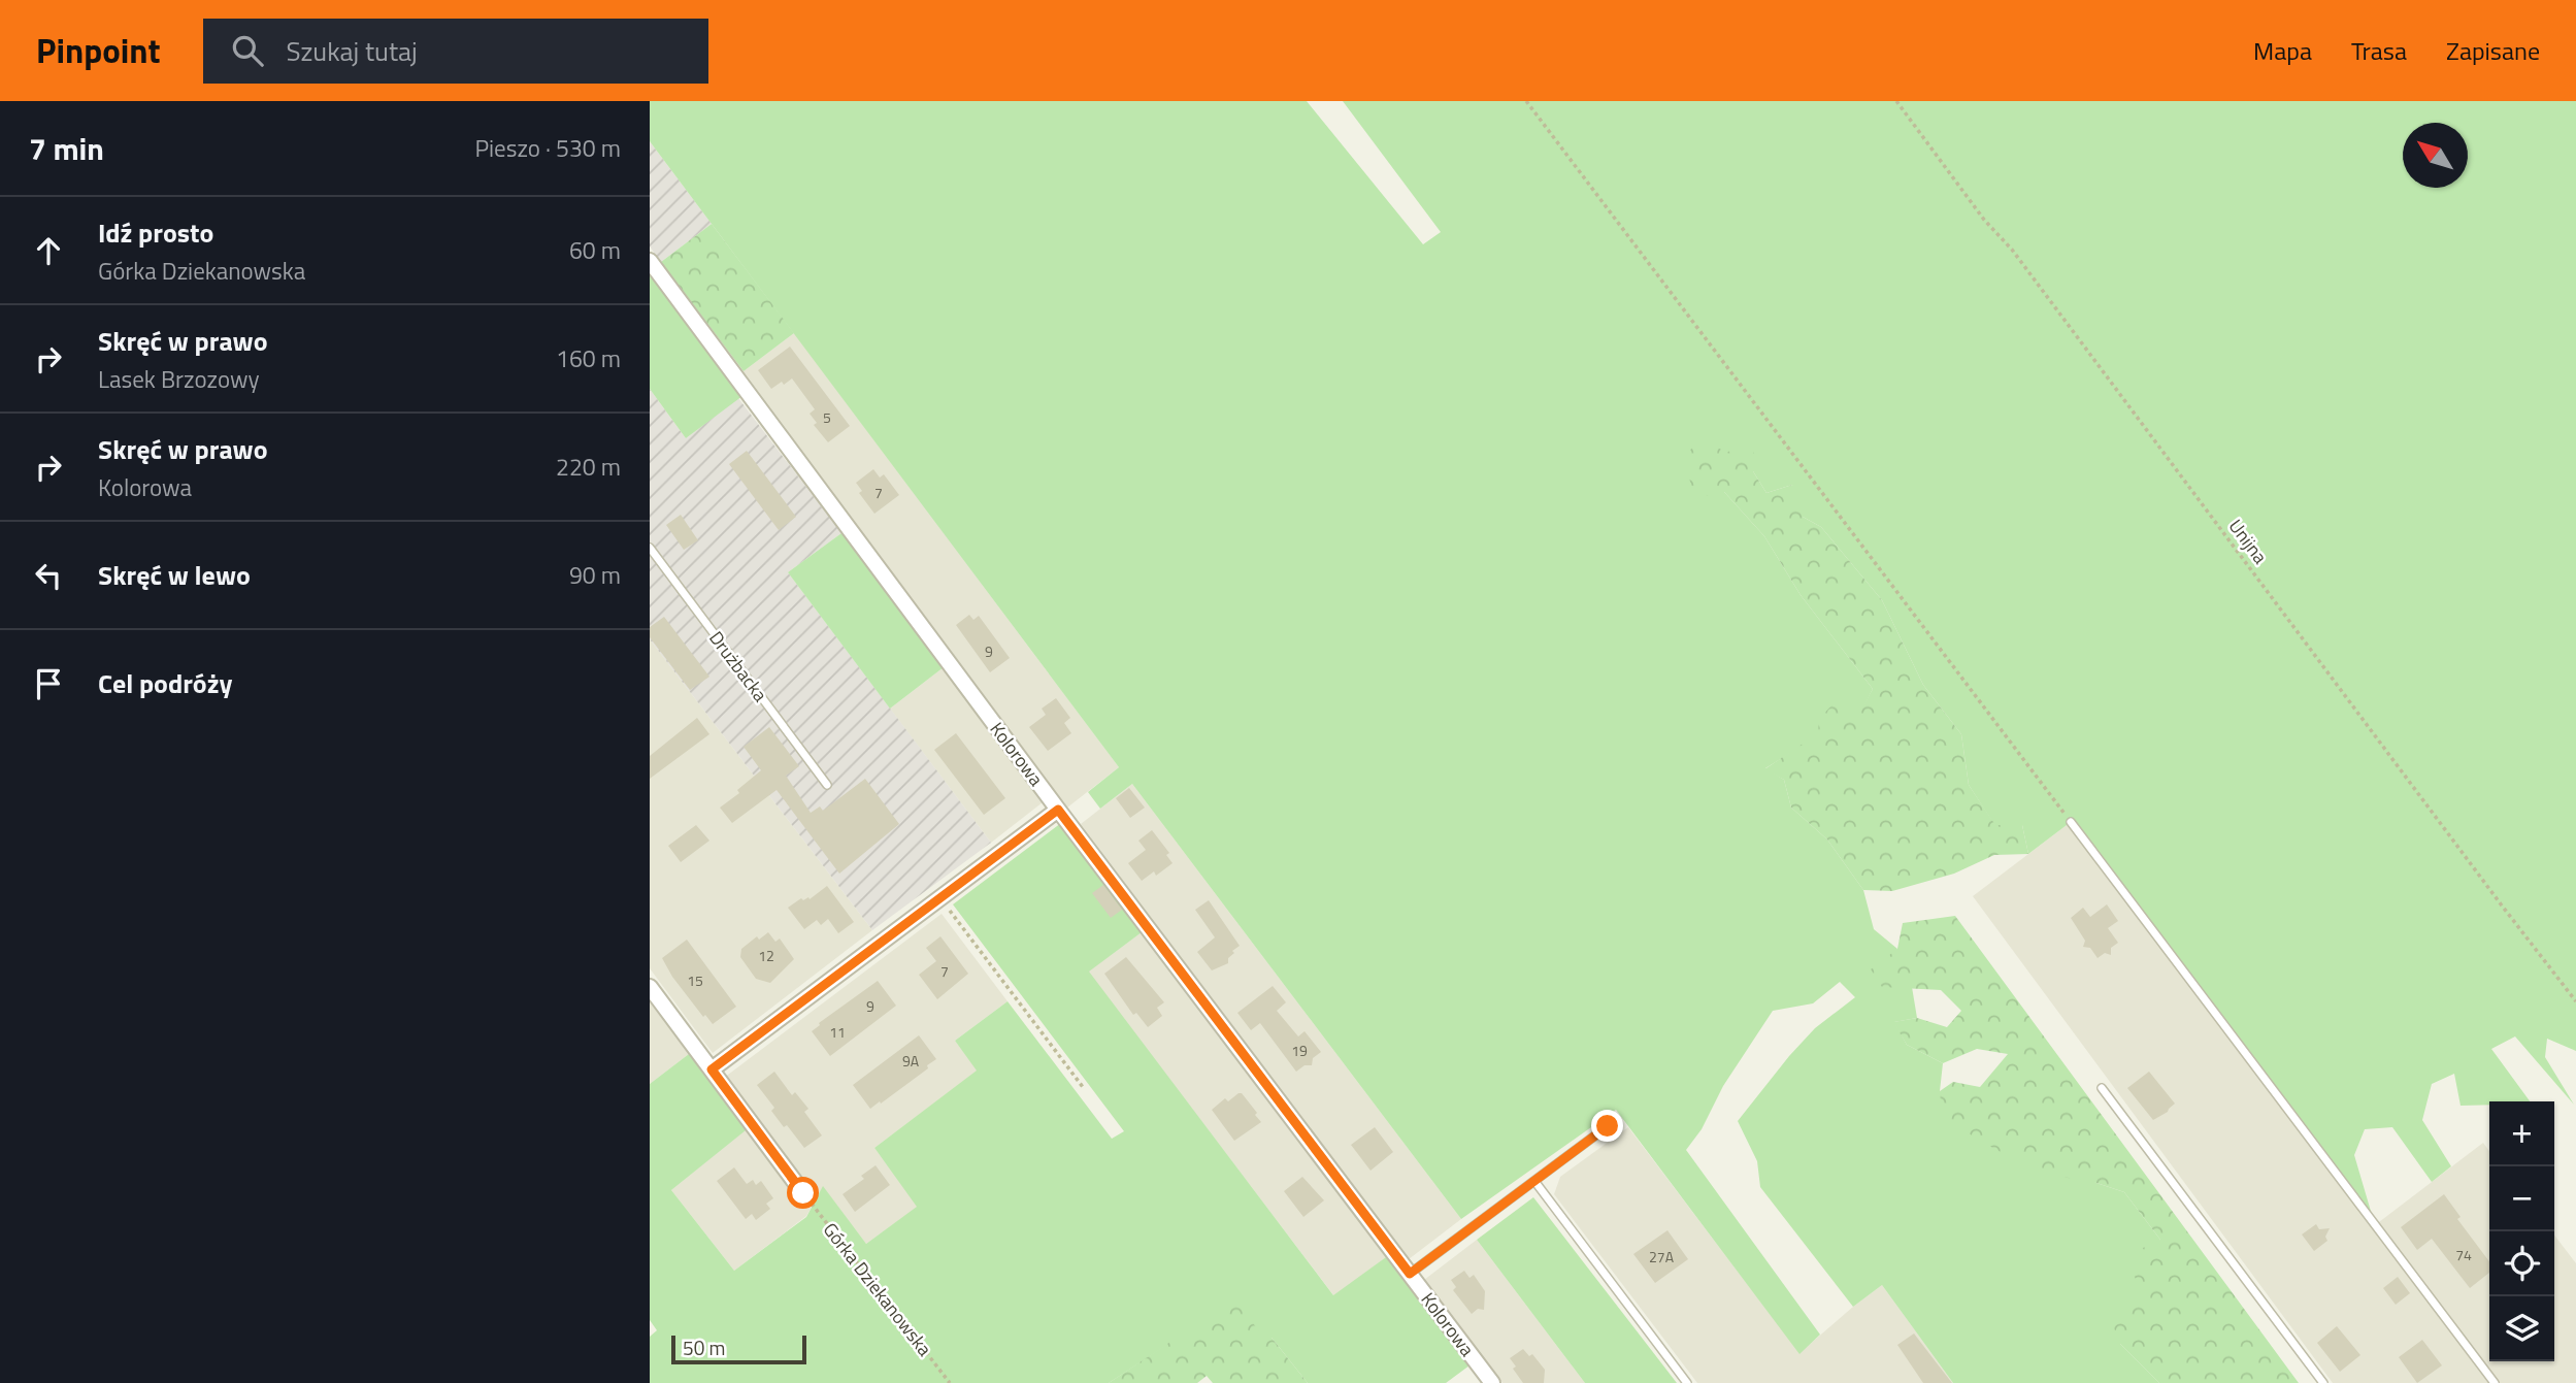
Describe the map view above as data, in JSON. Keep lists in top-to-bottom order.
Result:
{
  "streets": {
    "street": ["Kolorowa"],
    "lane": ["Drużbacka"],
    "path": ["Unijna", "Górka Dziekanowska"]
  },
  "house_numbers": [
    "5",
    "7",
    "9",
    "12",
    "7",
    "15",
    "9",
    "11",
    "19",
    "9A",
    "74",
    "27A"
  ],
  "scale_bar": "50 m",
  "north": "top left",
  "page": {
    "header": "Pinpoint",
    "search": "Szukaj tutaj",
    "nav": ["Mapa", "Trasa", "Zapisane"],
    "heading": ["7 min", "Pieszo · 530 m"],
    "list": [
      ["Idź prosto", "Górka Dziekanowska", "60 m"],
      ["Skręć w prawo", "Lasek Brzozowy", "160 m"],
      ["Skręć w prawo", "Kolorowa", "220 m"],
      ["Skręć w lewo", "90 m"],
      "Cel podróży"
    ],
    "map_buttons": ["+", "−"],
    "scale": "50 m"
  }
}
